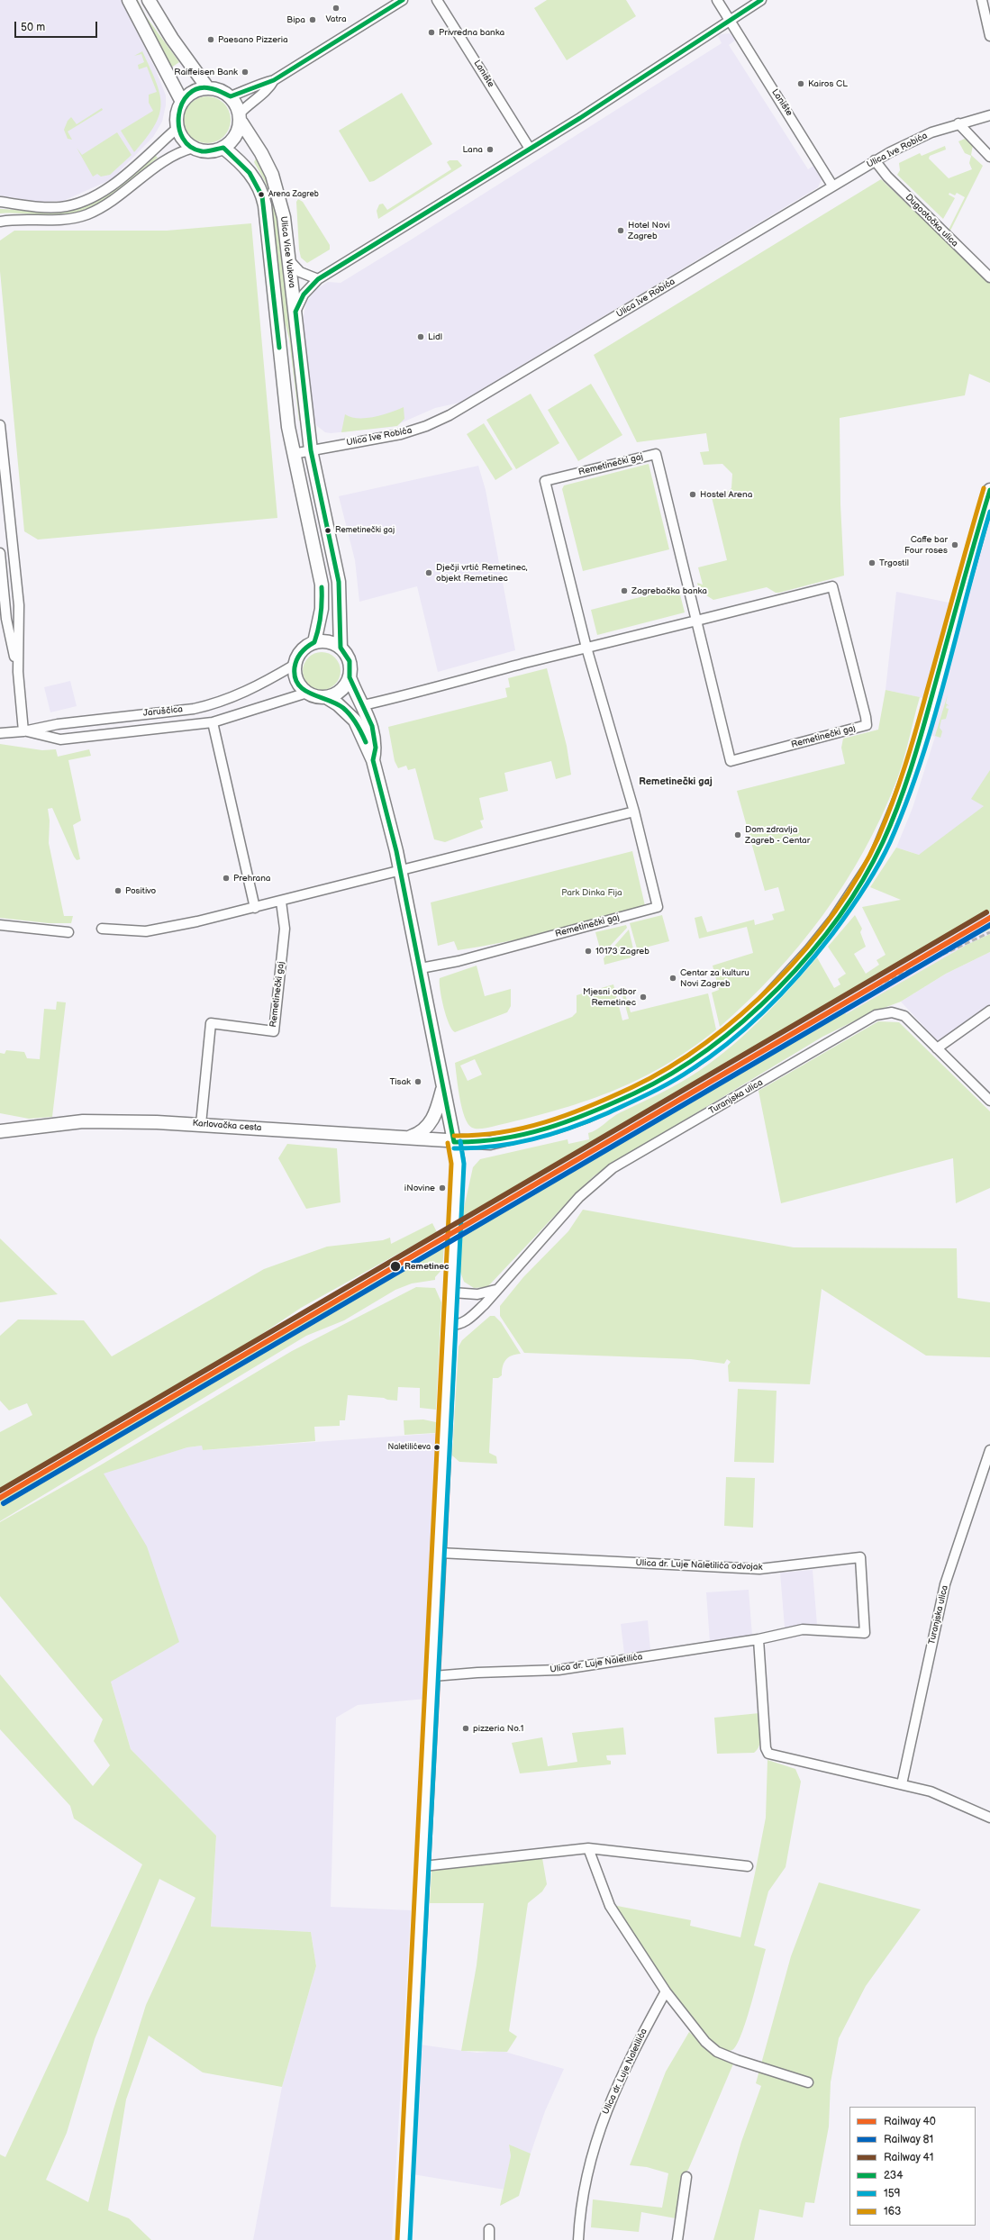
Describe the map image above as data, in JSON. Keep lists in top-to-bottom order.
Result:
{
  "streets": {
    "main road": ["Ulica Vice Vukova", "Karlovačka cesta"],
    "street": [
      "Lanište",
      "Ulica Ive Robića",
      "Dugootočka ulica",
      "Remetinečki gaj",
      "Jaruščica",
      "Turanjska ulica",
      "Ulica dr. Luje Naletilića odvojak",
      "Ulica dr. Luje Naletilića"
    ]
  },
  "crossings": [
    ["Lanište", "Ulica Ive Robića"],
    ["Ulica Ive Robića", "Dugootočka ulica"],
    ["Ulica Ive Robića", "Ulica Vice Vukova"],
    ["Ulica Vice Vukova", "Jaruščica"],
    ["Remetinečki gaj", "Karlovačka cesta"],
    ["Ulica dr. Luje Naletilića odvojak", "Ulica dr. Luje Naletilića"]
  ],
  "districts": ["Remetinečki gaj"],
  "parks": ["Park Dinka Fija"],
  "places": [
    "Vatra",
    "Bipa",
    "Privredna banka",
    "Paesano Pizzeria",
    "Raiffeisen Bank",
    "Kairos CL",
    "Lana",
    "Arena Zagreb",
    "Hotel Novi Zagreb",
    "Lidl",
    "Hostel Arena",
    "Remetinečki gaj",
    "Caffe bar Four roses",
    "Trgostil",
    "Dječji vrtić Remetinec, objekt Remetinec",
    "Zagrebačka banka",
    "Dom zdravlja Zagreb - Centar",
    "Prehrana",
    "Positivo",
    "10173 Zagreb",
    "Centar za kulturu Novi Zagreb",
    "Mjesni odbor Remetinec",
    "Tisak",
    "iNovine",
    "Remetinec",
    "Naletilićeva",
    "pizzeria No.1"
  ],
  "lines": [
    "transit line 234",
    "transit line 163",
    "transit line 159",
    "rail line 41",
    "rail line 40",
    "rail line 81"
  ],
  "legend": [
    "Railway 40",
    "Railway 81",
    "Railway 41",
    "234",
    "159",
    "163"
  ],
  "scale_bar": "50 m"
}
